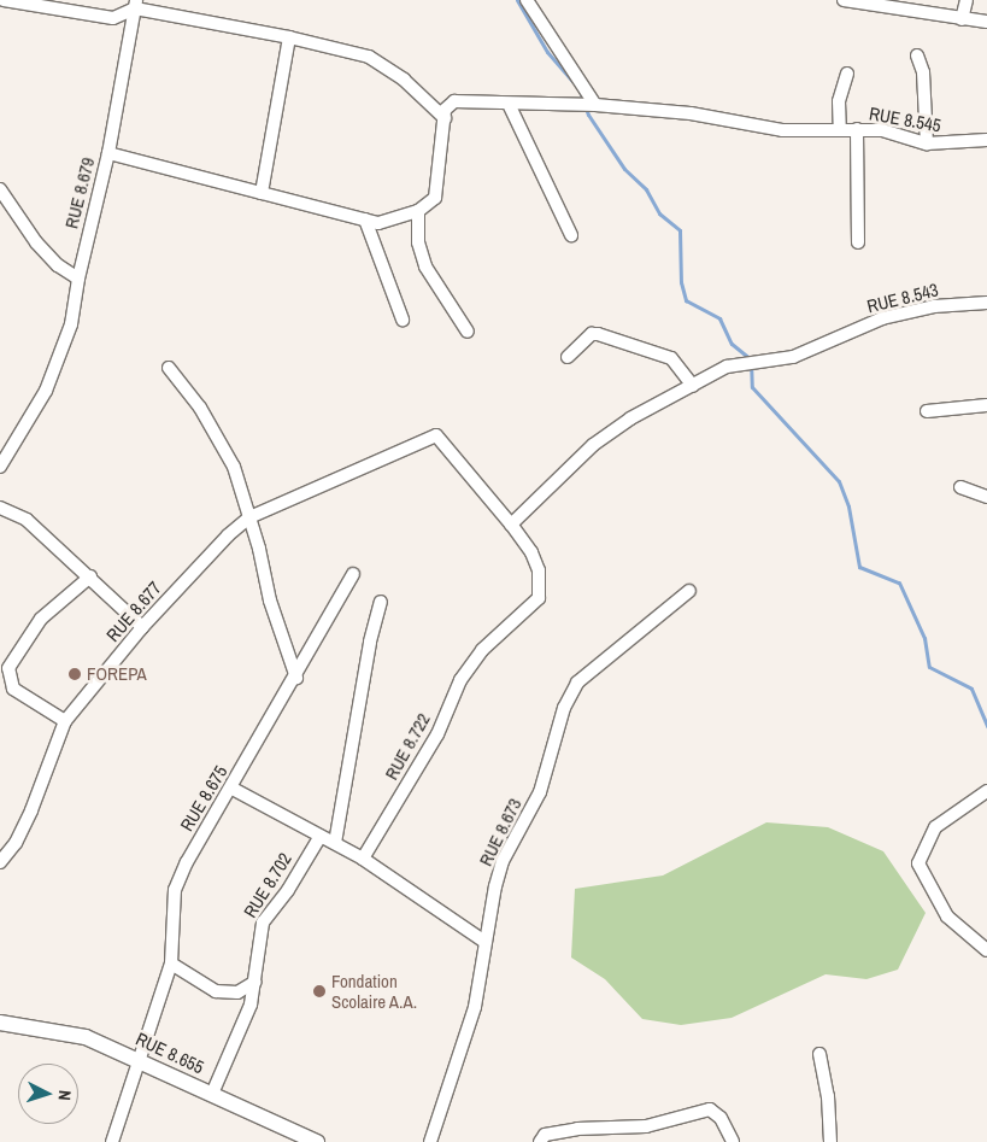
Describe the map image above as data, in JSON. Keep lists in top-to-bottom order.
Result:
{
  "streets": {
    "street": [
      "RUE 8.545",
      "RUE 8.679",
      "RUE 8.543",
      "RUE 8.677",
      "RUE 8.722",
      "RUE 8.675",
      "RUE 8.673",
      "RUE 8.702",
      "RUE 8.655"
    ]
  },
  "crossings": [
    ["RUE 8.543", "RUE 8.677"],
    ["RUE 8.543", "RUE 8.722"],
    ["RUE 8.677", "RUE 8.722"],
    ["RUE 8.675", "RUE 8.655"],
    ["RUE 8.702", "RUE 8.655"]
  ],
  "places": ["FOREPA", "Fondation Scolaire A.A."],
  "north": "right"
}
